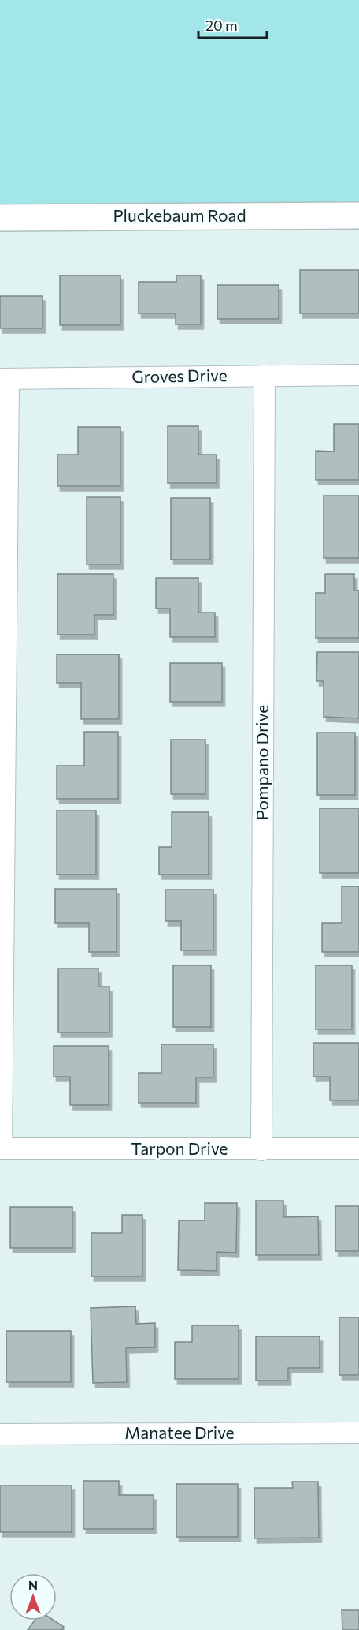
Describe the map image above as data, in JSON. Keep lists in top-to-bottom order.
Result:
{
  "streets": {
    "street": [
      "Pluckebaum Road",
      "Groves Drive",
      "Pompano Drive",
      "Tarpon Drive",
      "Manatee Drive"
    ]
  },
  "crossings": [
    ["Groves Drive", "Pompano Drive"],
    ["Pompano Drive", "Tarpon Drive"]
  ],
  "scale_bar": "20 m",
  "north": "top"
}
